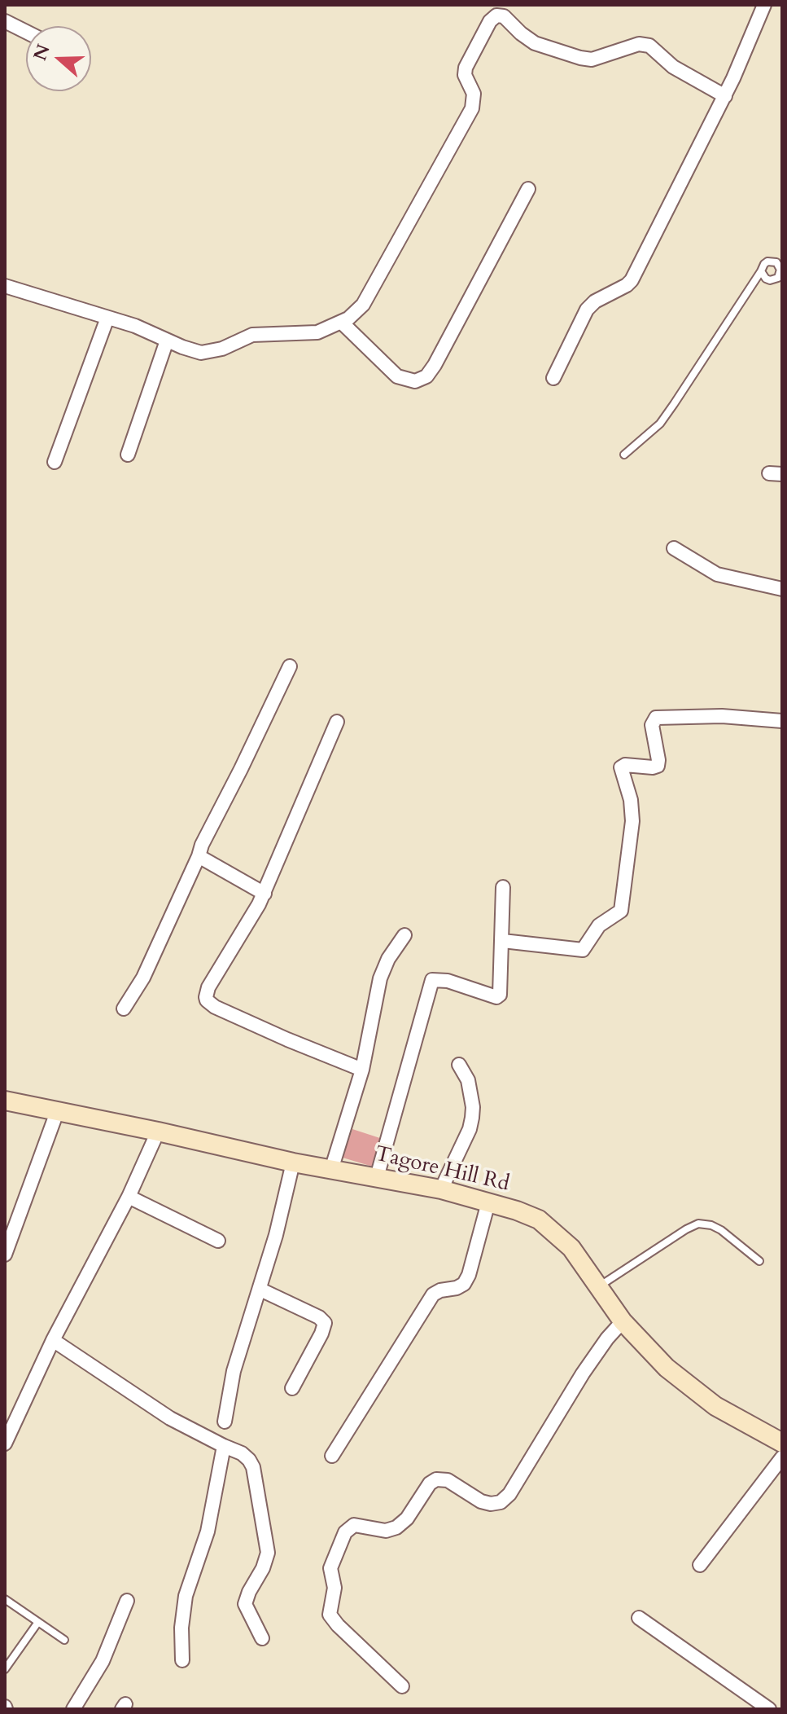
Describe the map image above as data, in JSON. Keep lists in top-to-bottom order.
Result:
{
  "streets": {
    "main road": ["Tagore Hill Rd"]
  },
  "north": "left"
}
